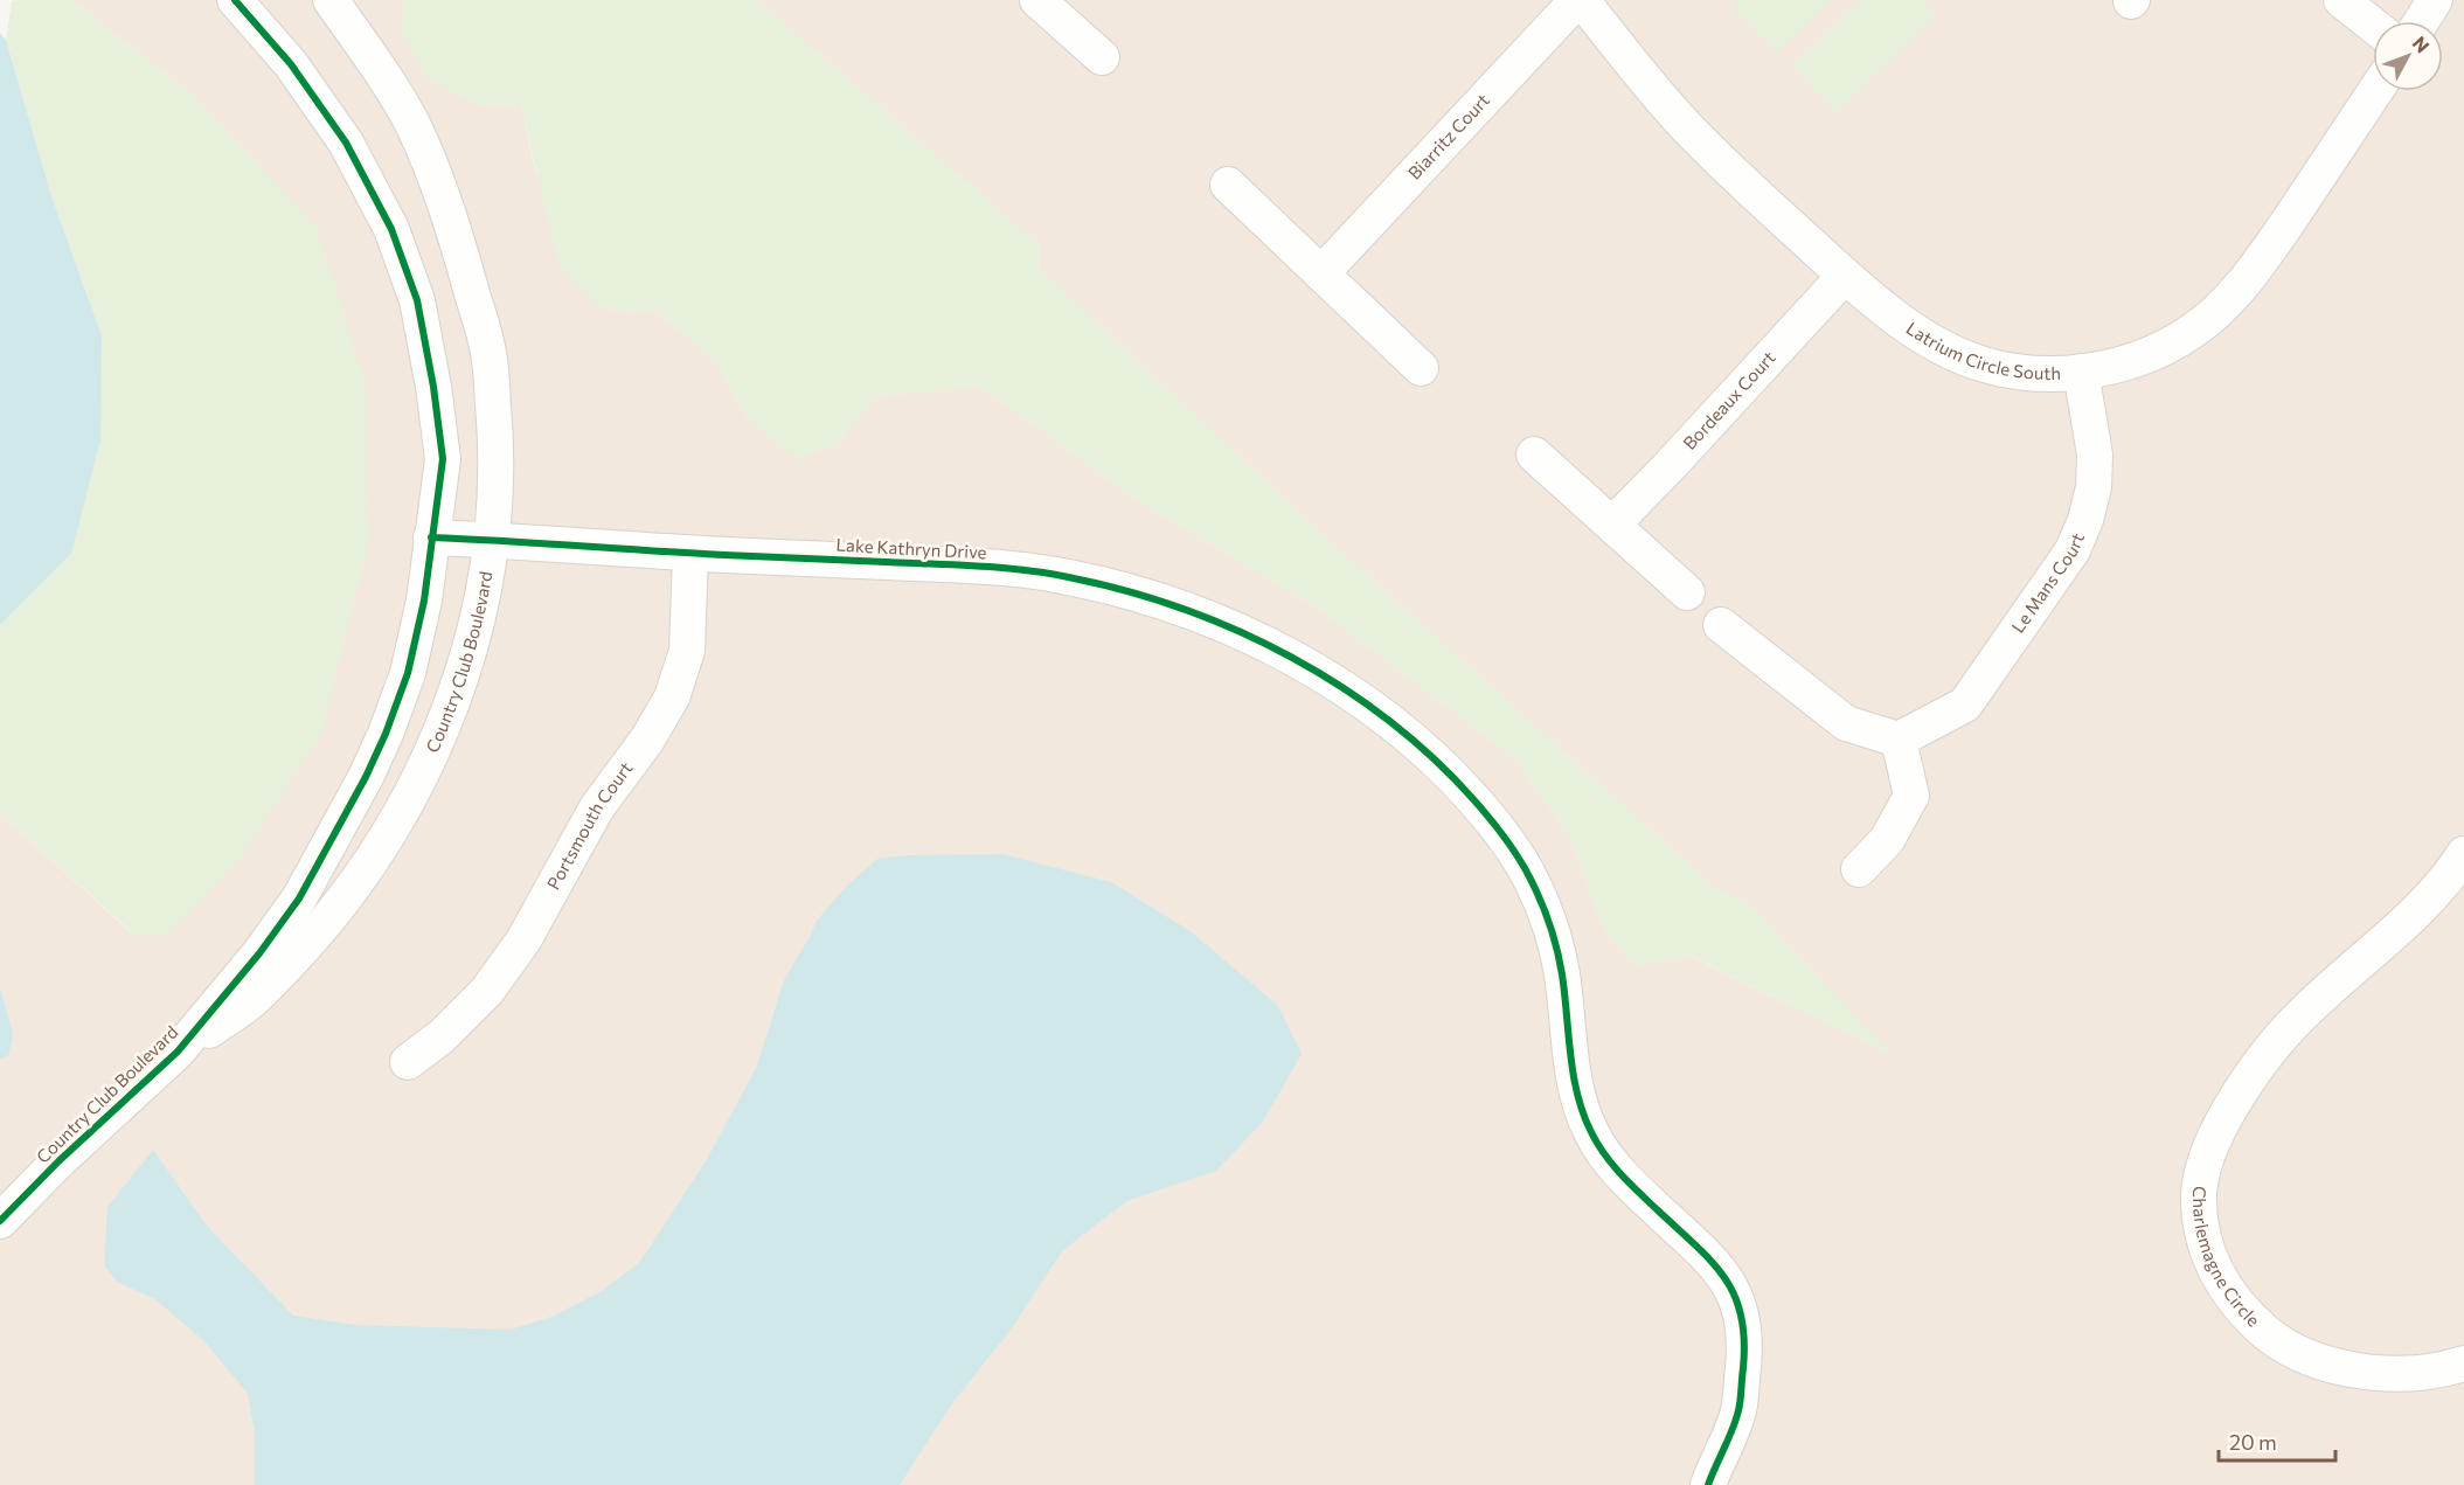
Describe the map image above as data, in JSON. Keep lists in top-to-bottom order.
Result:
{
  "streets": {
    "street": [
      "Biarritz Court",
      "Latrium Circle South",
      "Bordeaux Court",
      "Lake Kathryn Drive",
      "Le Mans Court",
      "Country Club Boulevard",
      "Portsmouth Court",
      "Charlemagne Circle"
    ]
  },
  "crossings": [
    ["Biarritz Court", "Latrium Circle South"],
    ["Latrium Circle South", "Bordeaux Court"],
    ["Latrium Circle South", "Le Mans Court"],
    ["Lake Kathryn Drive", "Country Club Boulevard"],
    ["Lake Kathryn Drive", "Portsmouth Court"]
  ],
  "scale_bar": "20 m",
  "north": "top right"
}
